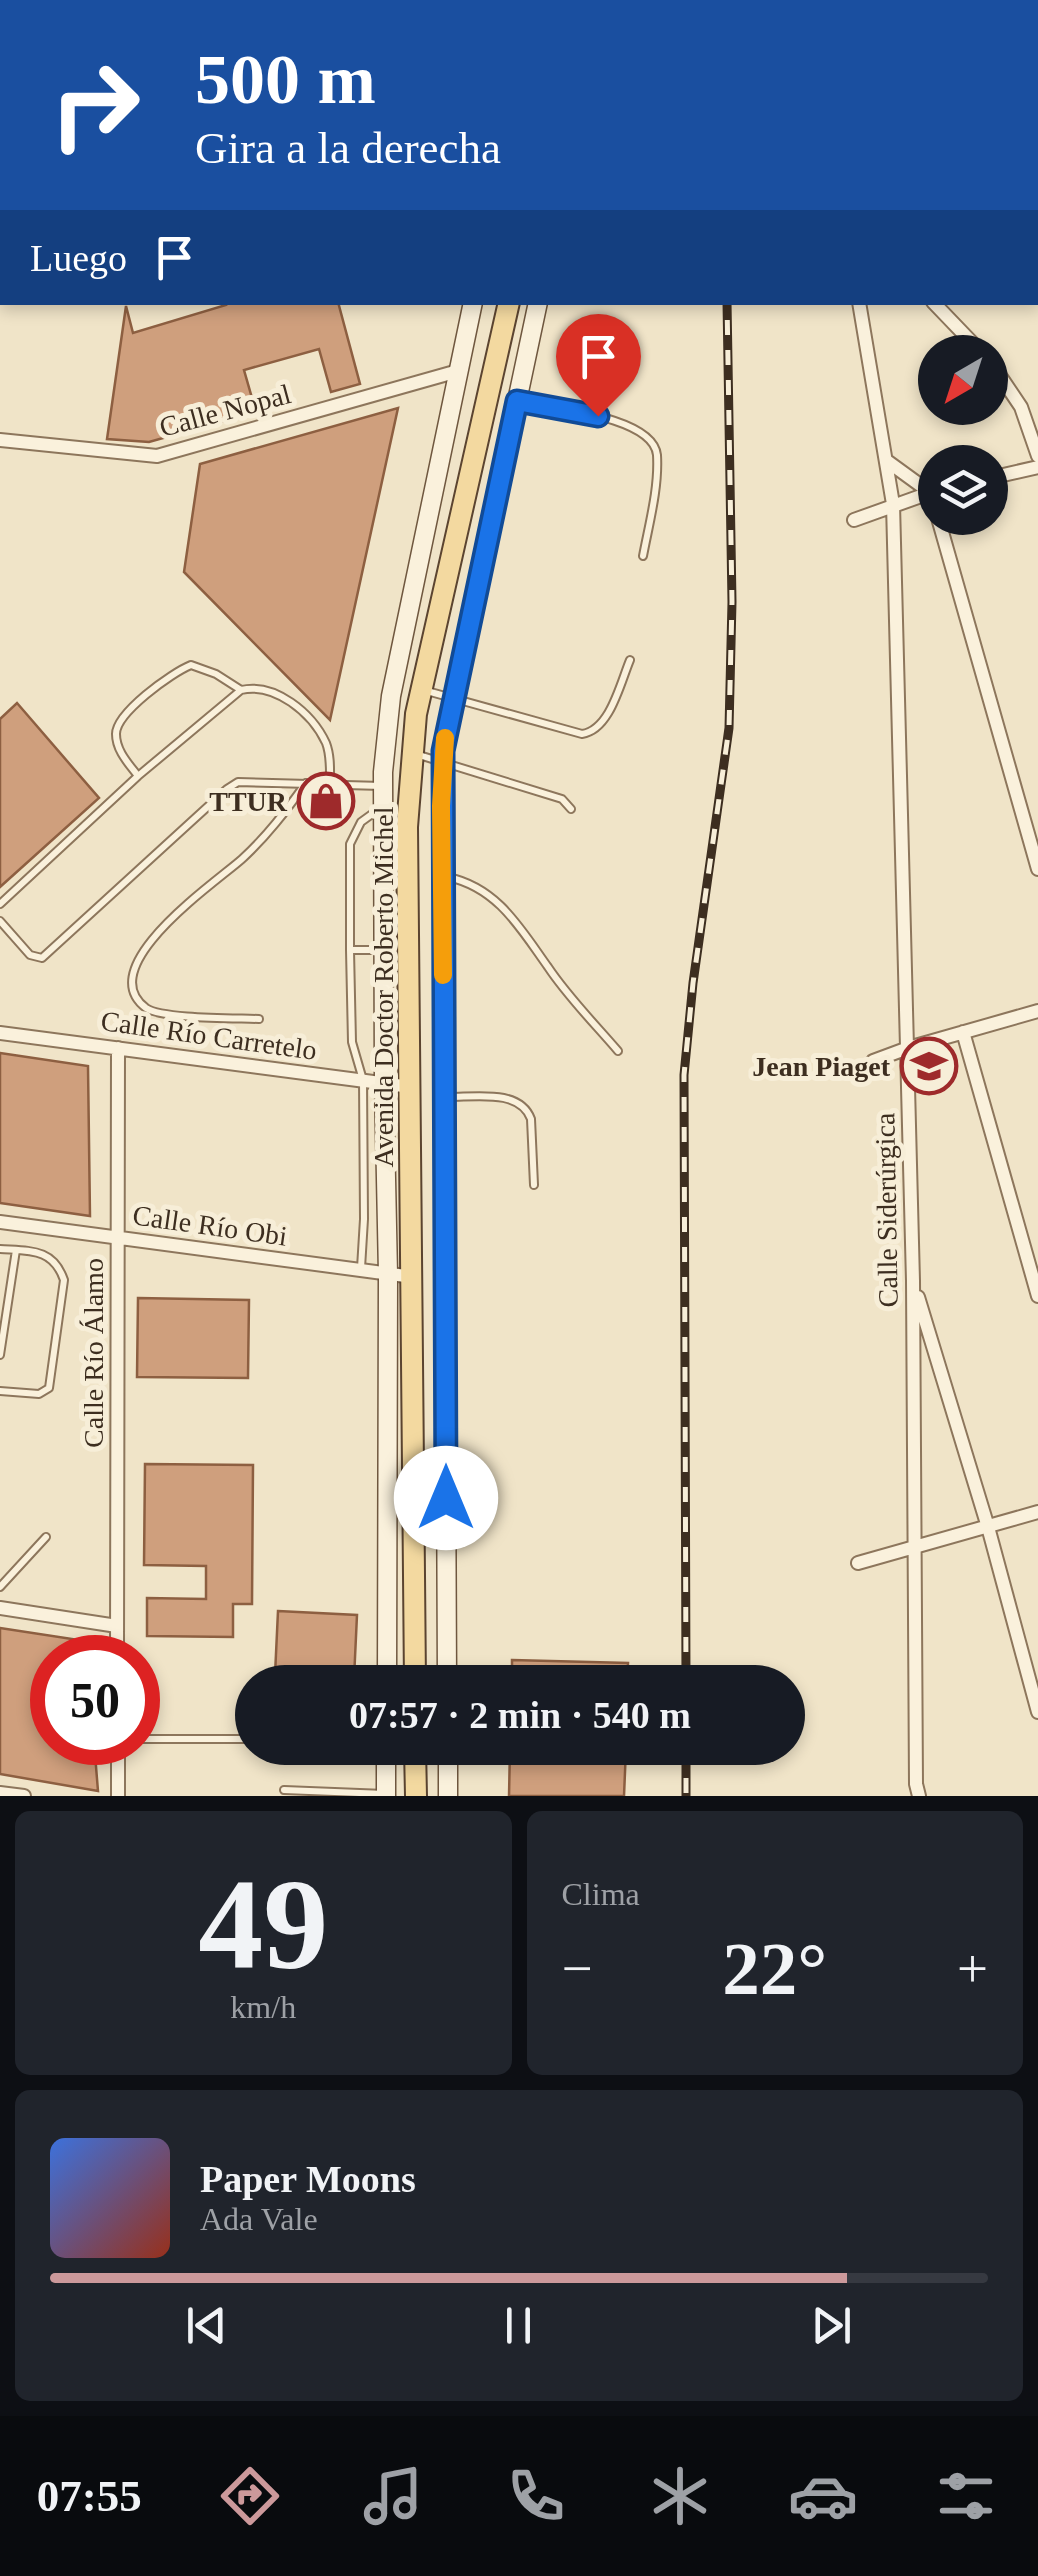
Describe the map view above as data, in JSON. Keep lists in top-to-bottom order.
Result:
{
  "streets": {
    "main road": ["Avenida Doctor Roberto Michel"],
    "street": [
      "Calle Nopal",
      "Calle Río Carretelo",
      "Calle Siderúrgica",
      "Calle Río Obi",
      "Calle Río Álamo"
    ]
  },
  "crossings": [
    ["Calle Nopal", "Avenida Doctor Roberto Michel"],
    ["Avenida Doctor Roberto Michel", "Calle Río Carretelo"],
    ["Avenida Doctor Roberto Michel", "Calle Río Obi"],
    ["Calle Río Carretelo", "Calle Río Álamo"],
    ["Calle Río Obi", "Calle Río Álamo"]
  ],
  "places": {
    "shop": ["TTUR"],
    "school or university": ["Jean Piaget"]
  },
  "north": "bottom left",
  "page": {
    "turn": ["500 m", "Gira a la derecha"],
    "then": "Luego",
    "limit": "50",
    "trip": "07:57 · 2 min · 540 m",
    "tile": [
      ["49", "km/h"],
      "Clima"
    ],
    "heat": ["−", "22°", "+"],
    "song": ["Paper Moons", "Ada Vale"],
    "tabs": "07:55"
  }
}
